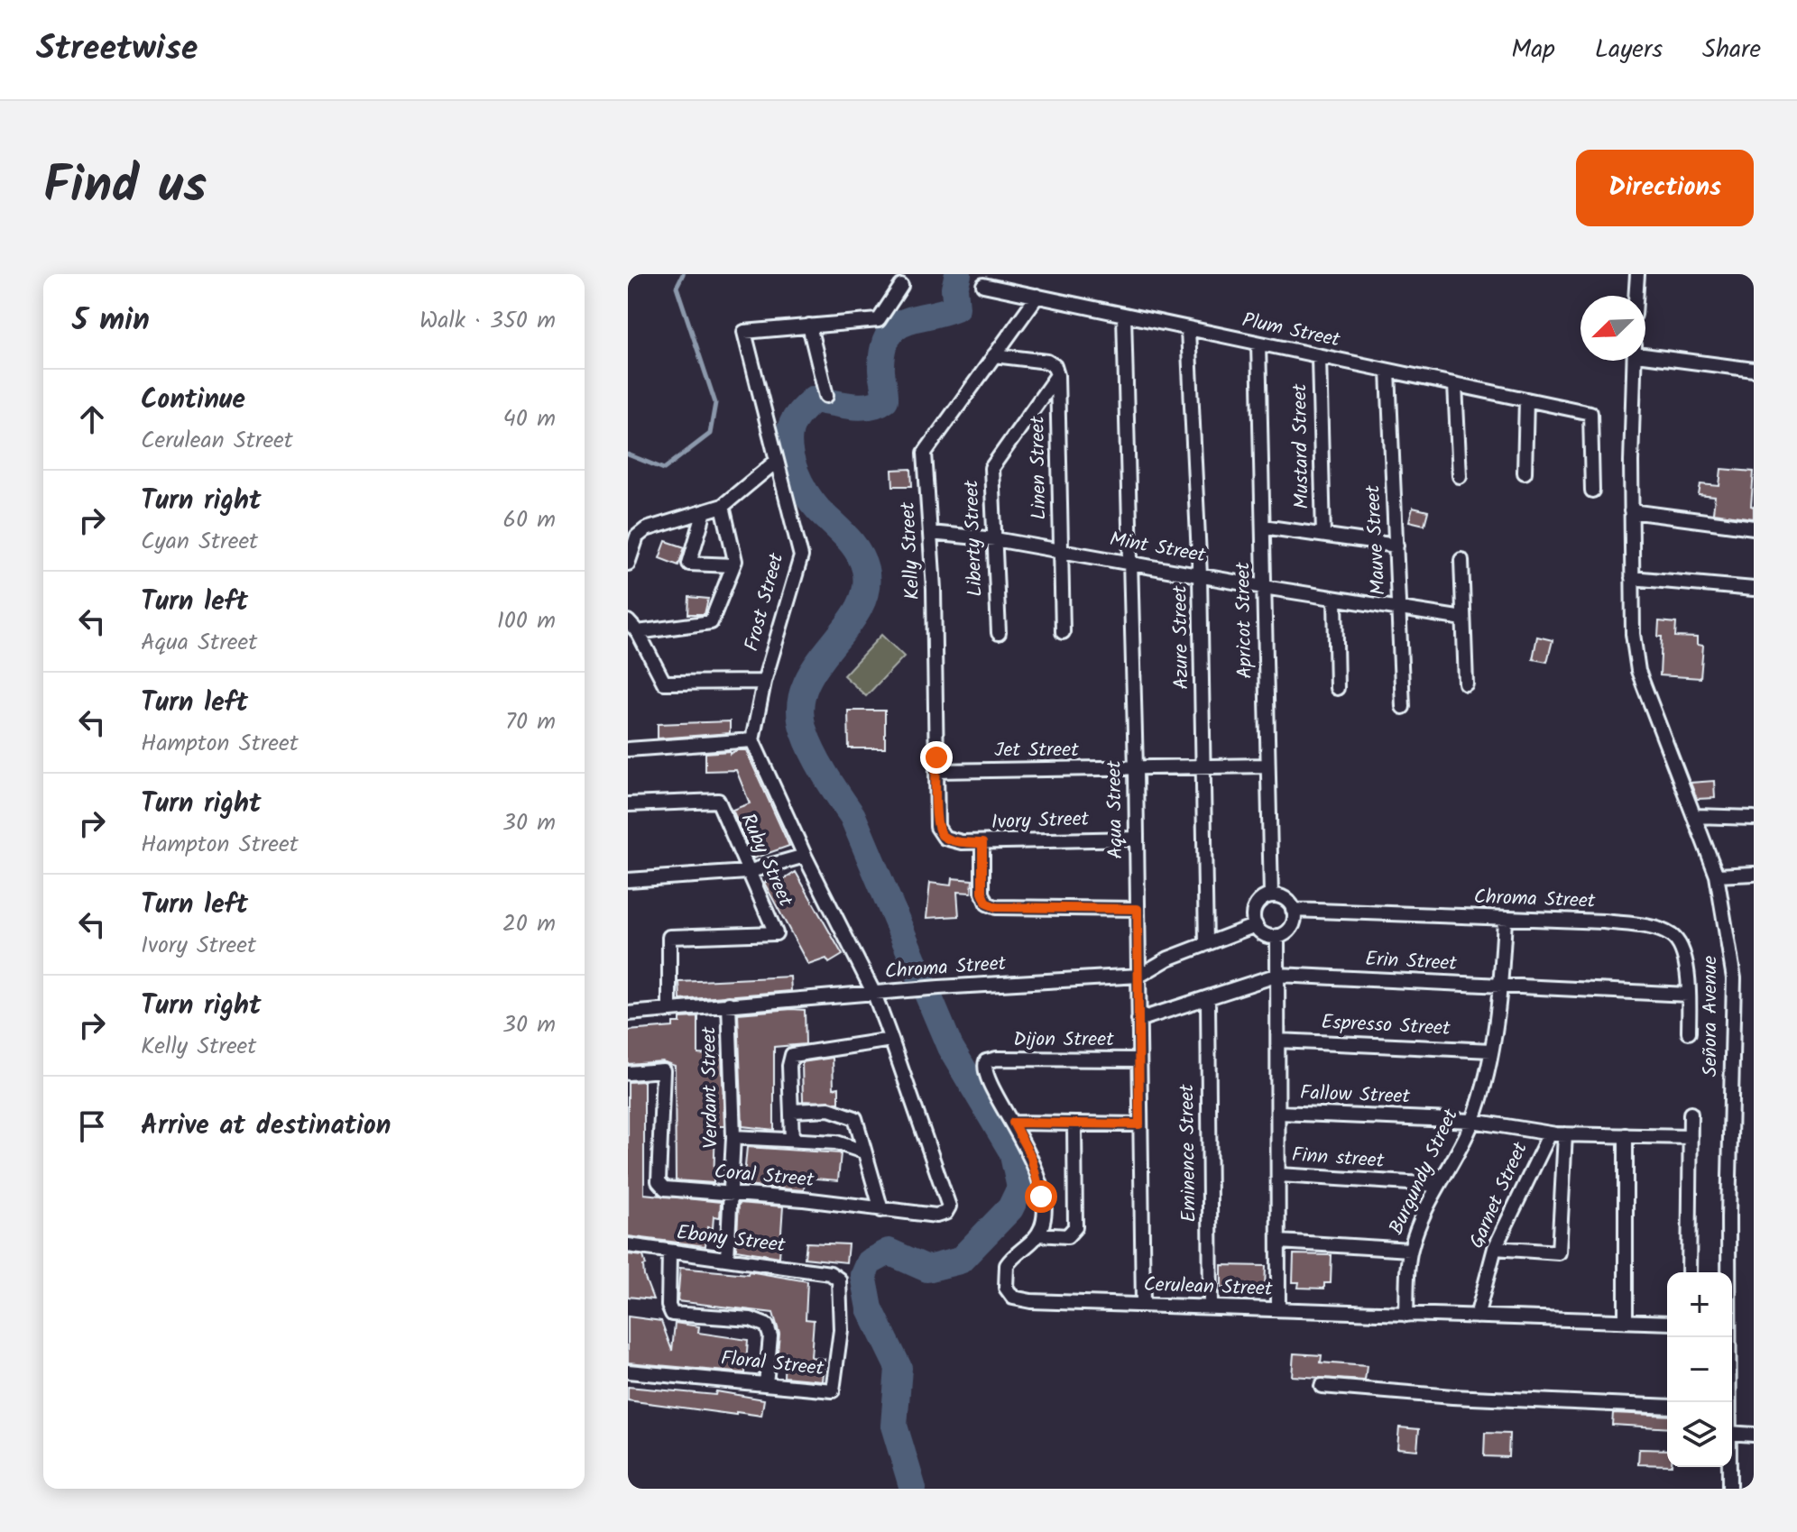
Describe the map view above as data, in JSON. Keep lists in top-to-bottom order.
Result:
{
  "streets": {
    "street": [
      "Plum Street",
      "Mustard Street",
      "Linen Street",
      "Liberty Street",
      "Mauve Street",
      "Mint Street",
      "Kelly Street",
      "Frost Street",
      "Apricot Street",
      "Azure Street",
      "Jet Street",
      "Aqua Street",
      "Ivory Street",
      "Ruby Street",
      "Chroma Street",
      "Erin Street",
      "Señora Avenue",
      "Espresso Street",
      "Dijon Street",
      "Verdant Street",
      "Fallow Street",
      "Eminence Street",
      "Finn street",
      "Burgundy Street",
      "Coral Street",
      "Garnet Street",
      "Ebony Street",
      "Cerulean Street",
      "Floral Street"
    ]
  },
  "crossings": [
    ["Plum Street", "Mustard Street"],
    ["Plum Street", "Mauve Street"],
    ["Plum Street", "Kelly Street"],
    ["Plum Street", "Apricot Street"],
    ["Plum Street", "Azure Street"],
    ["Plum Street", "Aqua Street"],
    ["Mustard Street", "Mauve Street"],
    ["Mustard Street", "Apricot Street"],
    ["Linen Street", "Liberty Street"],
    ["Linen Street", "Mint Street"],
    ["Liberty Street", "Mint Street"],
    ["Mauve Street", "Mint Street"],
    ["Mint Street", "Kelly Street"],
    ["Mint Street", "Apricot Street"],
    ["Mint Street", "Azure Street"],
    ["Mint Street", "Aqua Street"],
    ["Kelly Street", "Jet Street"],
    ["Kelly Street", "Ivory Street"],
    ["Apricot Street", "Jet Street"],
    ["Apricot Street", "Chroma Street"],
    ["Azure Street", "Jet Street"],
    ["Azure Street", "Chroma Street"],
    ["Jet Street", "Aqua Street"],
    ["Aqua Street", "Ivory Street"],
    ["Aqua Street", "Chroma Street"],
    ["Aqua Street", "Erin Street"],
    ["Aqua Street", "Dijon Street"],
    ["Aqua Street", "Cerulean Street"],
    ["Ruby Street", "Chroma Street"],
    ["Chroma Street", "Erin Street"],
    ["Chroma Street", "Verdant Street"],
    ["Chroma Street", "Burgundy Street"],
    ["Erin Street", "Eminence Street"],
    ["Erin Street", "Burgundy Street"],
    ["Espresso Street", "Burgundy Street"],
    ["Verdant Street", "Coral Street"],
    ["Verdant Street", "Ebony Street"],
    ["Fallow Street", "Burgundy Street"],
    ["Fallow Street", "Garnet Street"],
    ["Eminence Street", "Cerulean Street"],
    ["Finn street", "Burgundy Street"],
    ["Burgundy Street", "Cerulean Street"],
    ["Garnet Street", "Cerulean Street"],
    ["Ebony Street", "Floral Street"]
  ],
  "north": "bottom left",
  "page": {
    "header": "Streetwise",
    "nav": ["Map", "Layers", "Share"],
    "title": "Find us",
    "buttons": "Directions",
    "heading": ["5 min", "Walk · 350 m"],
    "list": [
      ["Continue", "Cerulean Street", "40 m"],
      ["Turn right", "Cyan Street", "60 m"],
      ["Turn left", "Aqua Street", "100 m"],
      ["Turn left", "Hampton Street", "70 m"],
      ["Turn right", "Hampton Street", "30 m"],
      ["Turn left", "Ivory Street", "20 m"],
      ["Turn right", "Kelly Street", "30 m"],
      "Arrive at destination"
    ],
    "map_buttons": ["+", "−"]
  }
}
